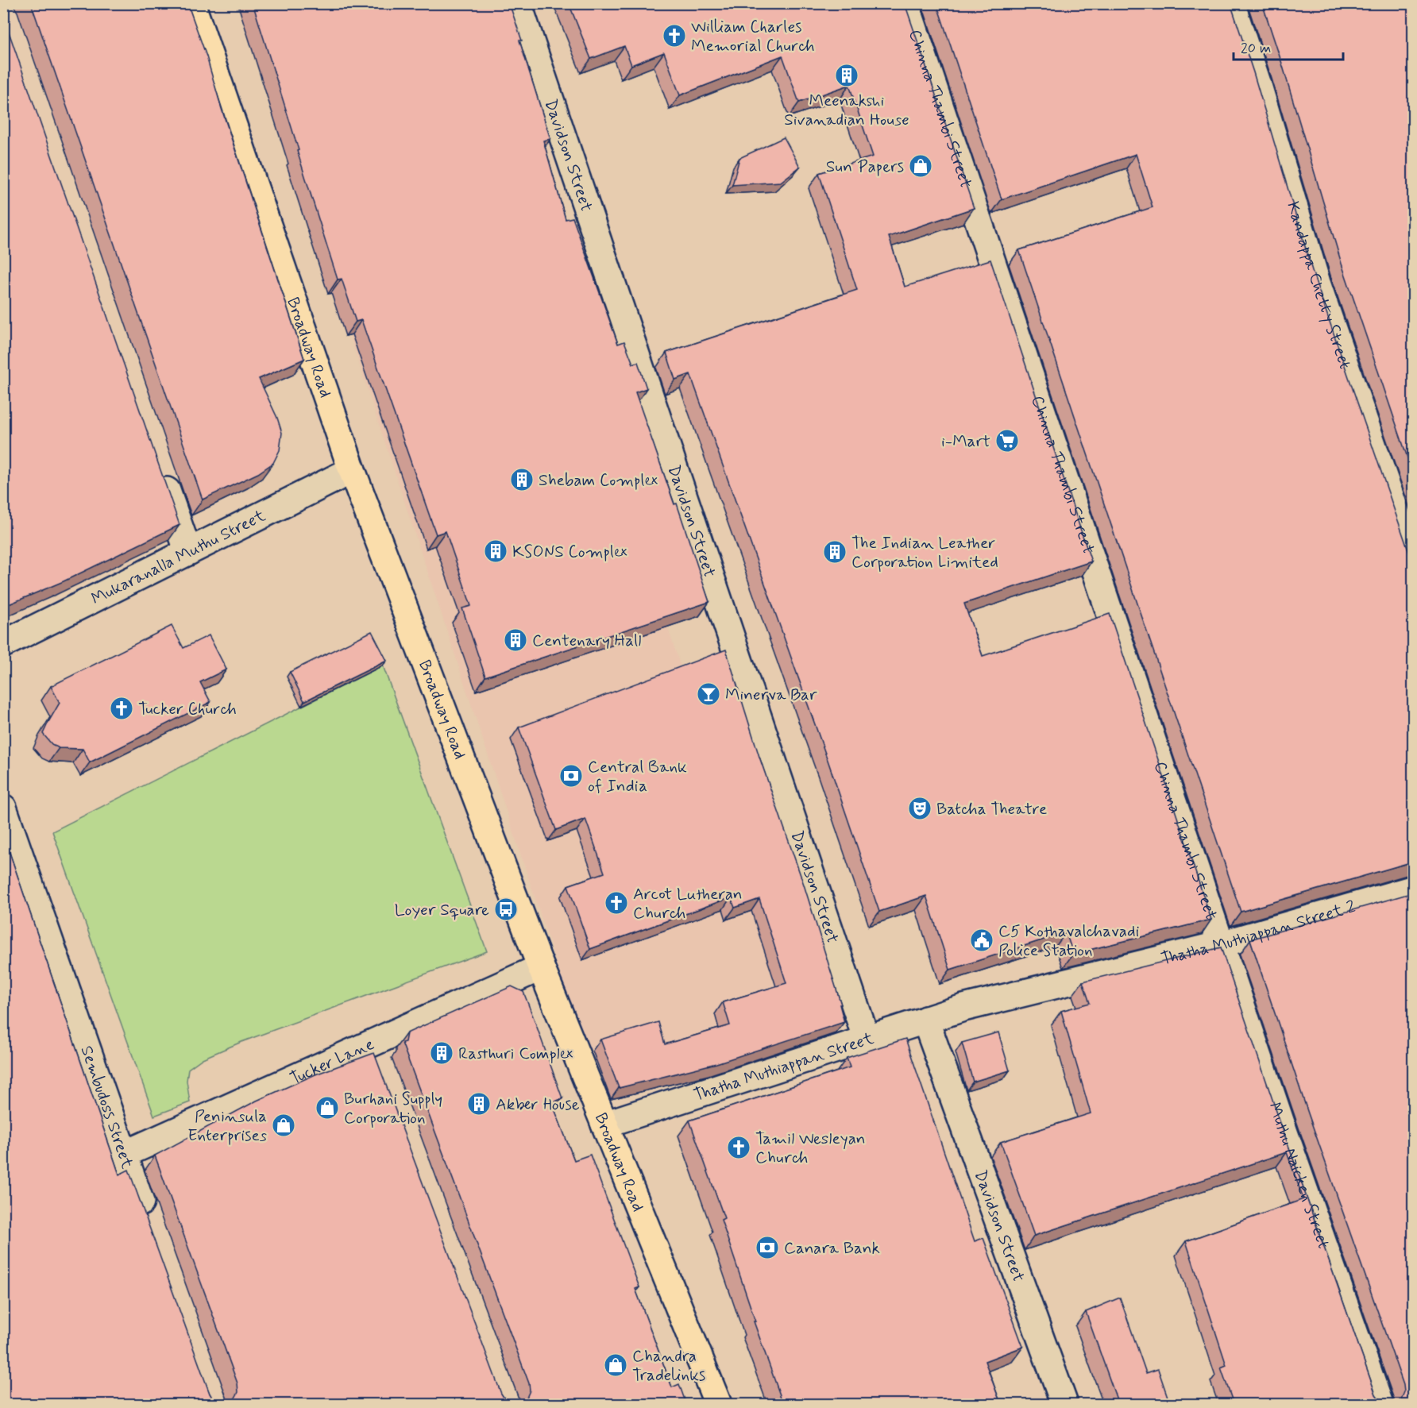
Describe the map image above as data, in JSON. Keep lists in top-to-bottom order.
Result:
{
  "streets": {
    "main road": ["Broadway Road"],
    "street": [
      "Chinna Thambi Street",
      "Davidson Street",
      "Kandappa Chetty Street",
      "Mukaranalla Muthu Street",
      "Thatha Muthiappan Street 2",
      "Tucker Lane",
      "Thatha Muthiappan Street",
      "Sembudoss Street",
      "Muthu Naicken Street"
    ]
  },
  "crossings": [
    ["Chinna Thambi Street", "Thatha Muthiappan Street 2"],
    ["Chinna Thambi Street", "Muthu Naicken Street"],
    ["Davidson Street", "Thatha Muthiappan Street"],
    ["Broadway Road", "Mukaranalla Muthu Street"],
    ["Broadway Road", "Tucker Lane"],
    ["Broadway Road", "Thatha Muthiappan Street"],
    ["Thatha Muthiappan Street 2", "Thatha Muthiappan Street"],
    ["Thatha Muthiappan Street 2", "Muthu Naicken Street"],
    ["Tucker Lane", "Sembudoss Street"]
  ],
  "places": {
    "church": [
      "William Charles Memorial Church",
      "Tucker Church",
      "Arcot Lutheran Church",
      "Tamil Wesleyan Church"
    ],
    "building": [
      "Meenakshi Sivanadian House",
      "Shebam Complex",
      "KSONS Complex",
      "The Indian Leather Corporation Limited",
      "Centenary Hall",
      "Rasthuri Complex",
      "Akber House"
    ],
    "shop": [
      "Sun Papers",
      "Burhani Supply Corporation",
      "Peninsula Enterprises",
      "Chandra Tradelinks"
    ],
    "supermarket": ["i-Mart"],
    "bar": ["Minerva Bar"],
    "bank": ["Central Bank of India", "Canara Bank"],
    "theatre": ["Batcha Theatre"],
    "bus stop": ["Loyer Square"],
    "public building": ["C5 Kothavalchavadi Police Station"]
  },
  "scale_bar": "20 m"
}
